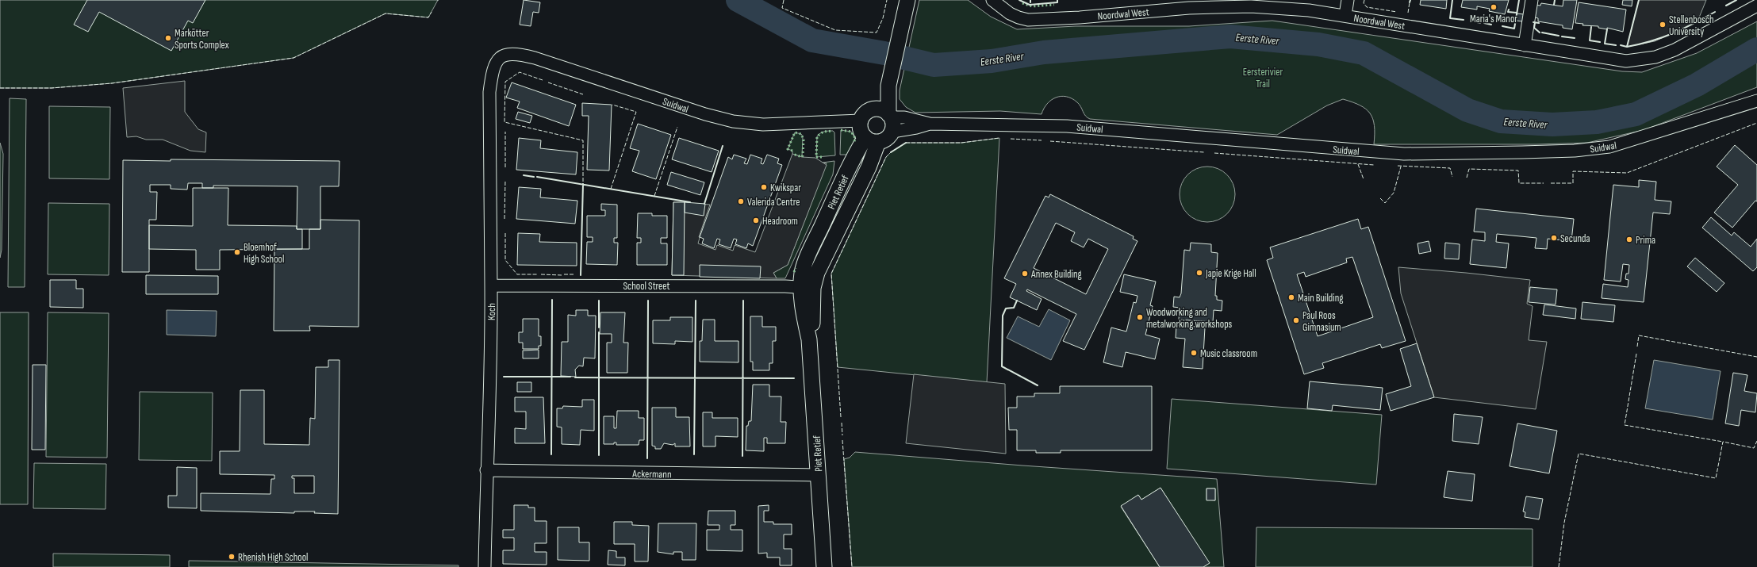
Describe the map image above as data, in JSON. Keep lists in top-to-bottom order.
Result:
{
  "streets": {
    "street": [
      "Noordwal West",
      "Suidwal",
      "Piet Retief",
      "School Street",
      "Koch",
      "Ackermann"
    ]
  },
  "crossings": [
    ["Suidwal", "Piet Retief"],
    ["Suidwal", "Koch"],
    ["Piet Retief", "School Street"],
    ["Piet Retief", "Ackermann"],
    ["School Street", "Koch"],
    ["Koch", "Ackermann"]
  ],
  "water": ["Eerste River"],
  "parks": ["Eersterivier Trail"],
  "places": [
    "Maria's Manor",
    "Stellenbosch University",
    "Markötter Sports Complex",
    "Kwikspar",
    "Valerida Centre",
    "Headroom",
    "Secunda",
    "Prima",
    "Bloemhof High School",
    "Japie Krige Hall",
    "Annex Building",
    "Main Building",
    "Woodworking and metalworking workshops",
    "Paul Roos Gimnasium",
    "Music classroom",
    "Rhenish High School"
  ]
}
